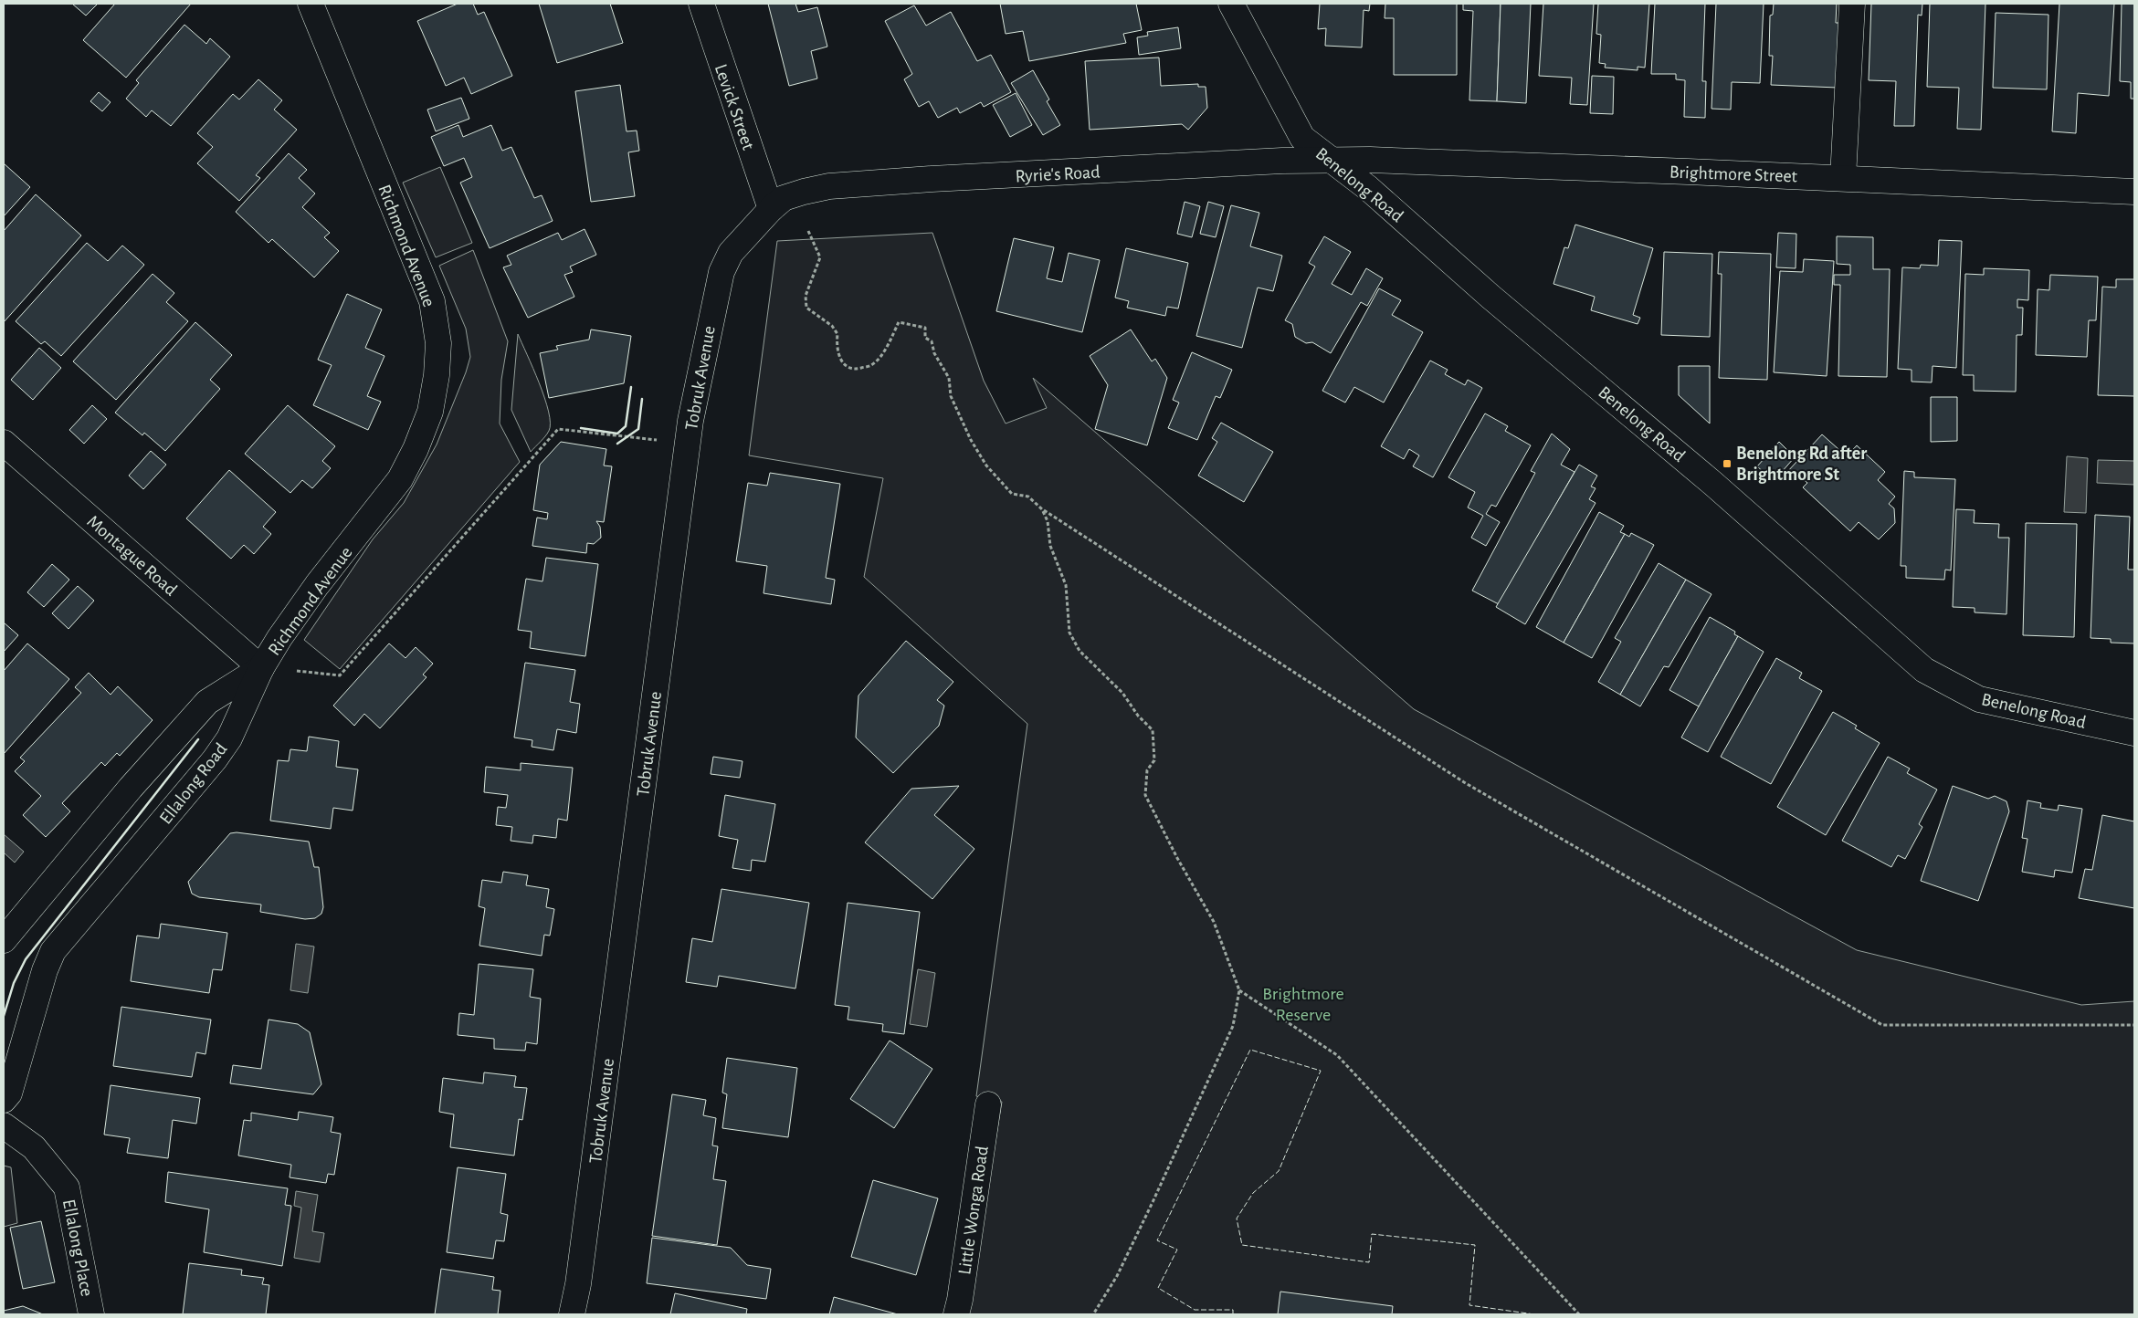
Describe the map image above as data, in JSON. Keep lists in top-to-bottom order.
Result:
{
  "streets": {
    "street": [
      "Levick Street",
      "Ryrie's Road",
      "Brightmore Street",
      "Benelong Road",
      "Richmond Avenue",
      "Tobruk Avenue",
      "Montague Road",
      "Ellalong Road",
      "Little Wonga Road",
      "Ellalong Place"
    ]
  },
  "crossings": [
    ["Levick Street", "Ryrie's Road"],
    ["Levick Street", "Tobruk Avenue"],
    ["Ryrie's Road", "Brightmore Street"],
    ["Ryrie's Road", "Benelong Road"],
    ["Ryrie's Road", "Tobruk Avenue"],
    ["Brightmore Street", "Benelong Road"],
    ["Richmond Avenue", "Montague Road"],
    ["Richmond Avenue", "Ellalong Road"],
    ["Montague Road", "Ellalong Road"]
  ],
  "parks": ["Brightmore Reserve"],
  "places": {
    "transit": ["Benelong Rd after Brightmore St"]
  }
}
